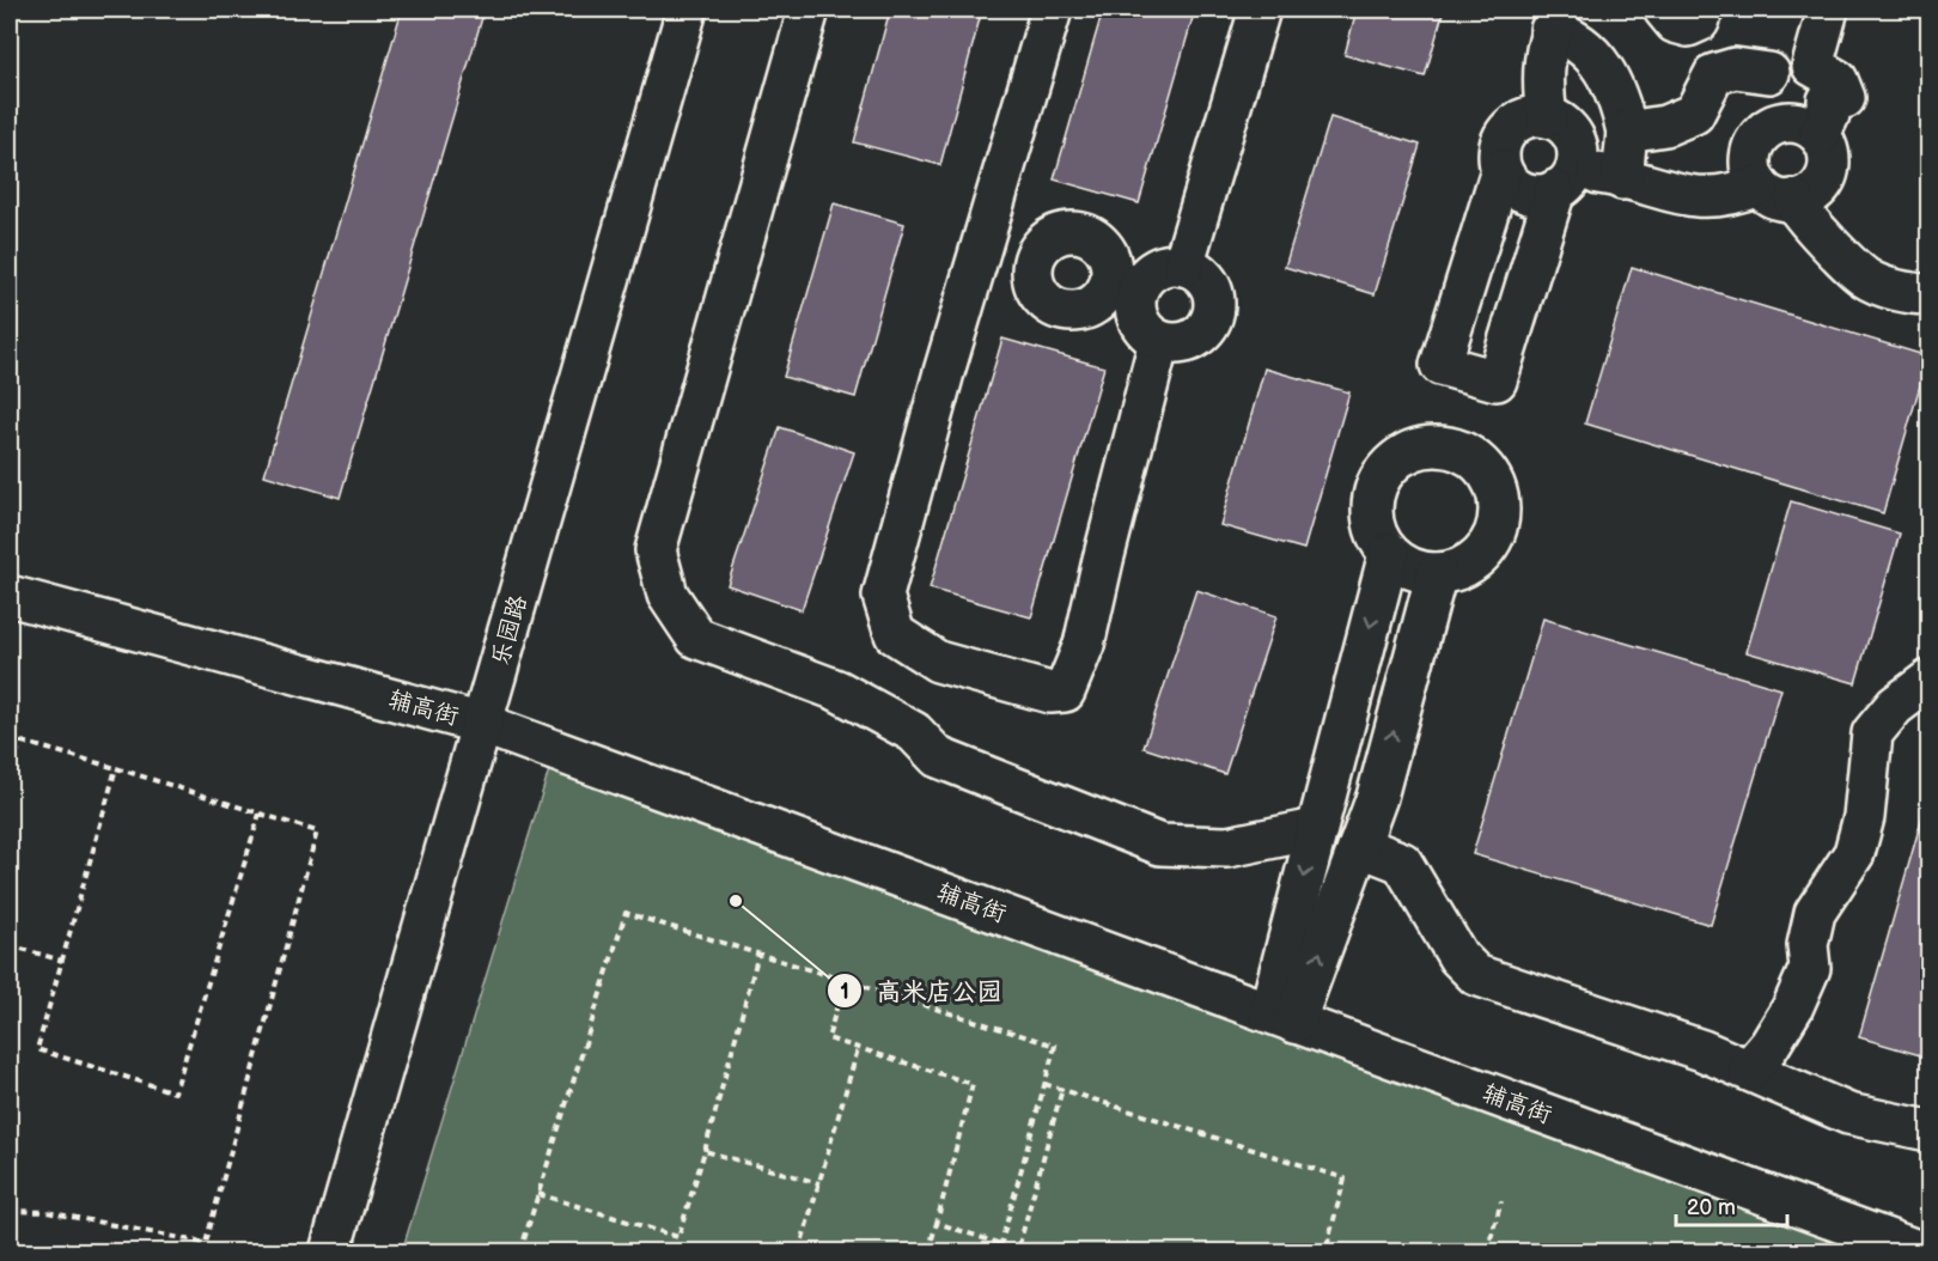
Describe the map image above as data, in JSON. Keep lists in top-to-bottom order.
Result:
{
  "streets": {
    "street": ["乐园路", "辅高街"]
  },
  "crossings": [
    ["乐园路", "辅高街"]
  ],
  "places": ["高米店公园"],
  "scale_bar": "20 m"
}
